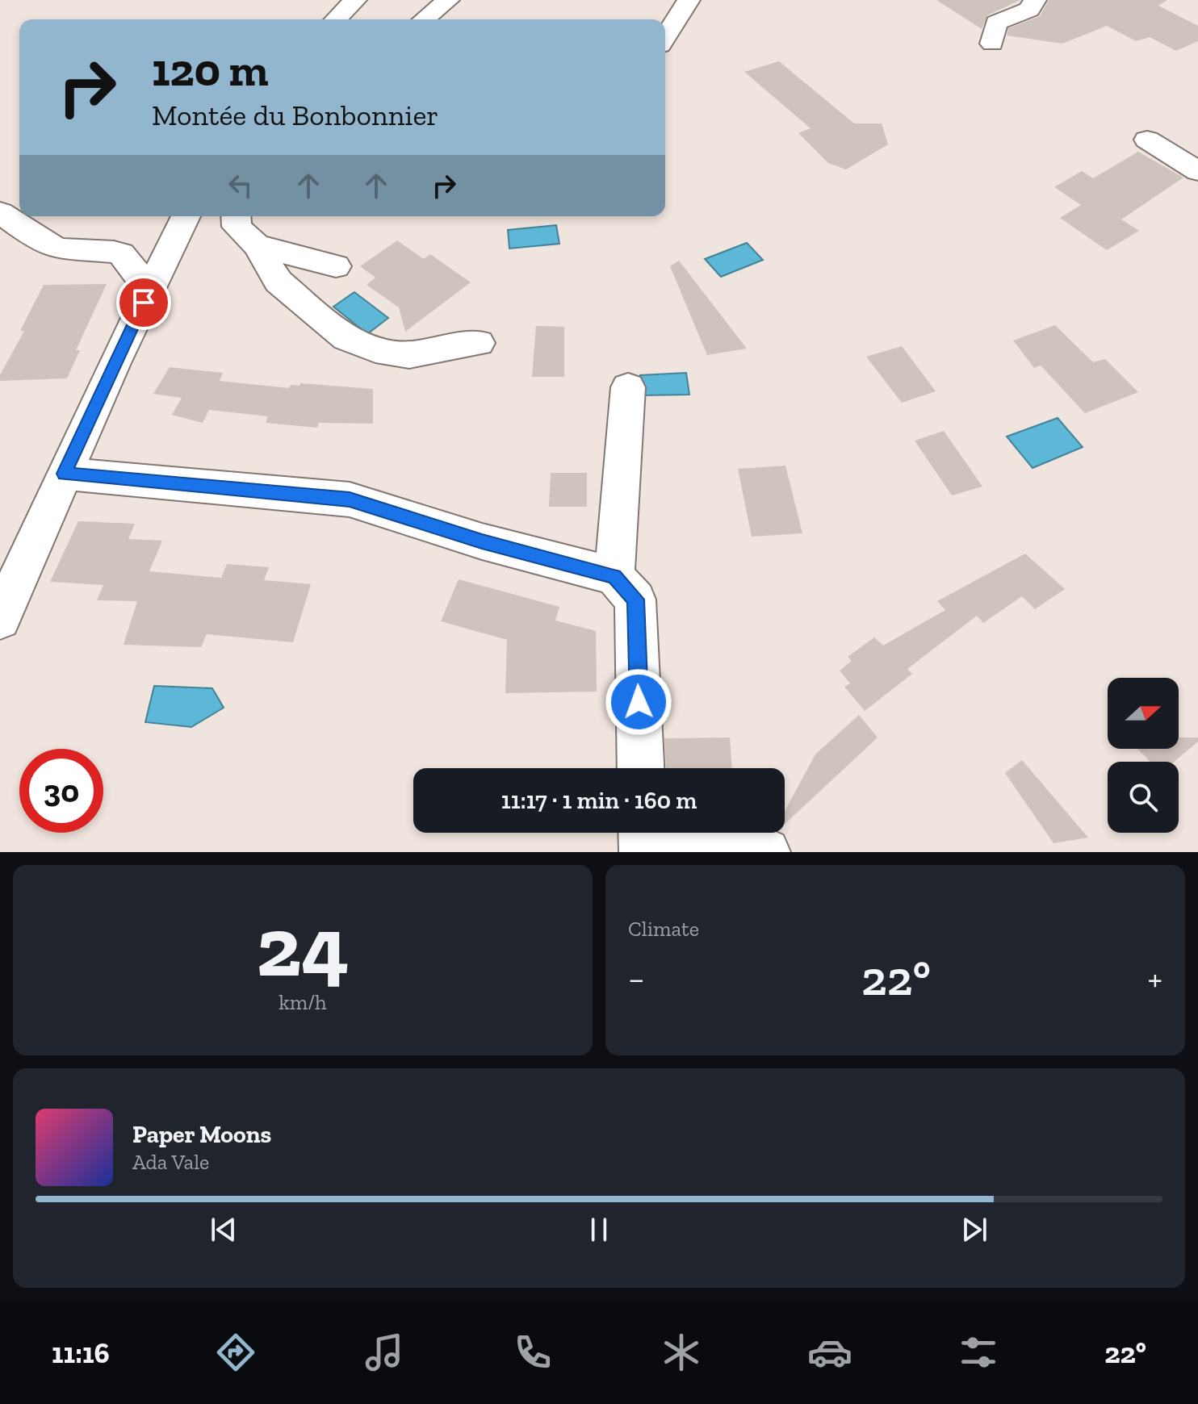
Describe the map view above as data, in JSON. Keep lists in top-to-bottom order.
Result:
{
  "north": "right",
  "page": {
    "turn": ["120 m", "Montée du Bonbonnier"],
    "limit": "30",
    "trip": "11:17 · 1 min · 160 m",
    "tile": [
      ["24", "km/h"],
      "Climate"
    ],
    "heat": ["−", "22°", "+"],
    "song": ["Paper Moons", "Ada Vale"],
    "tabs": ["11:16", "22°"]
  }
}
